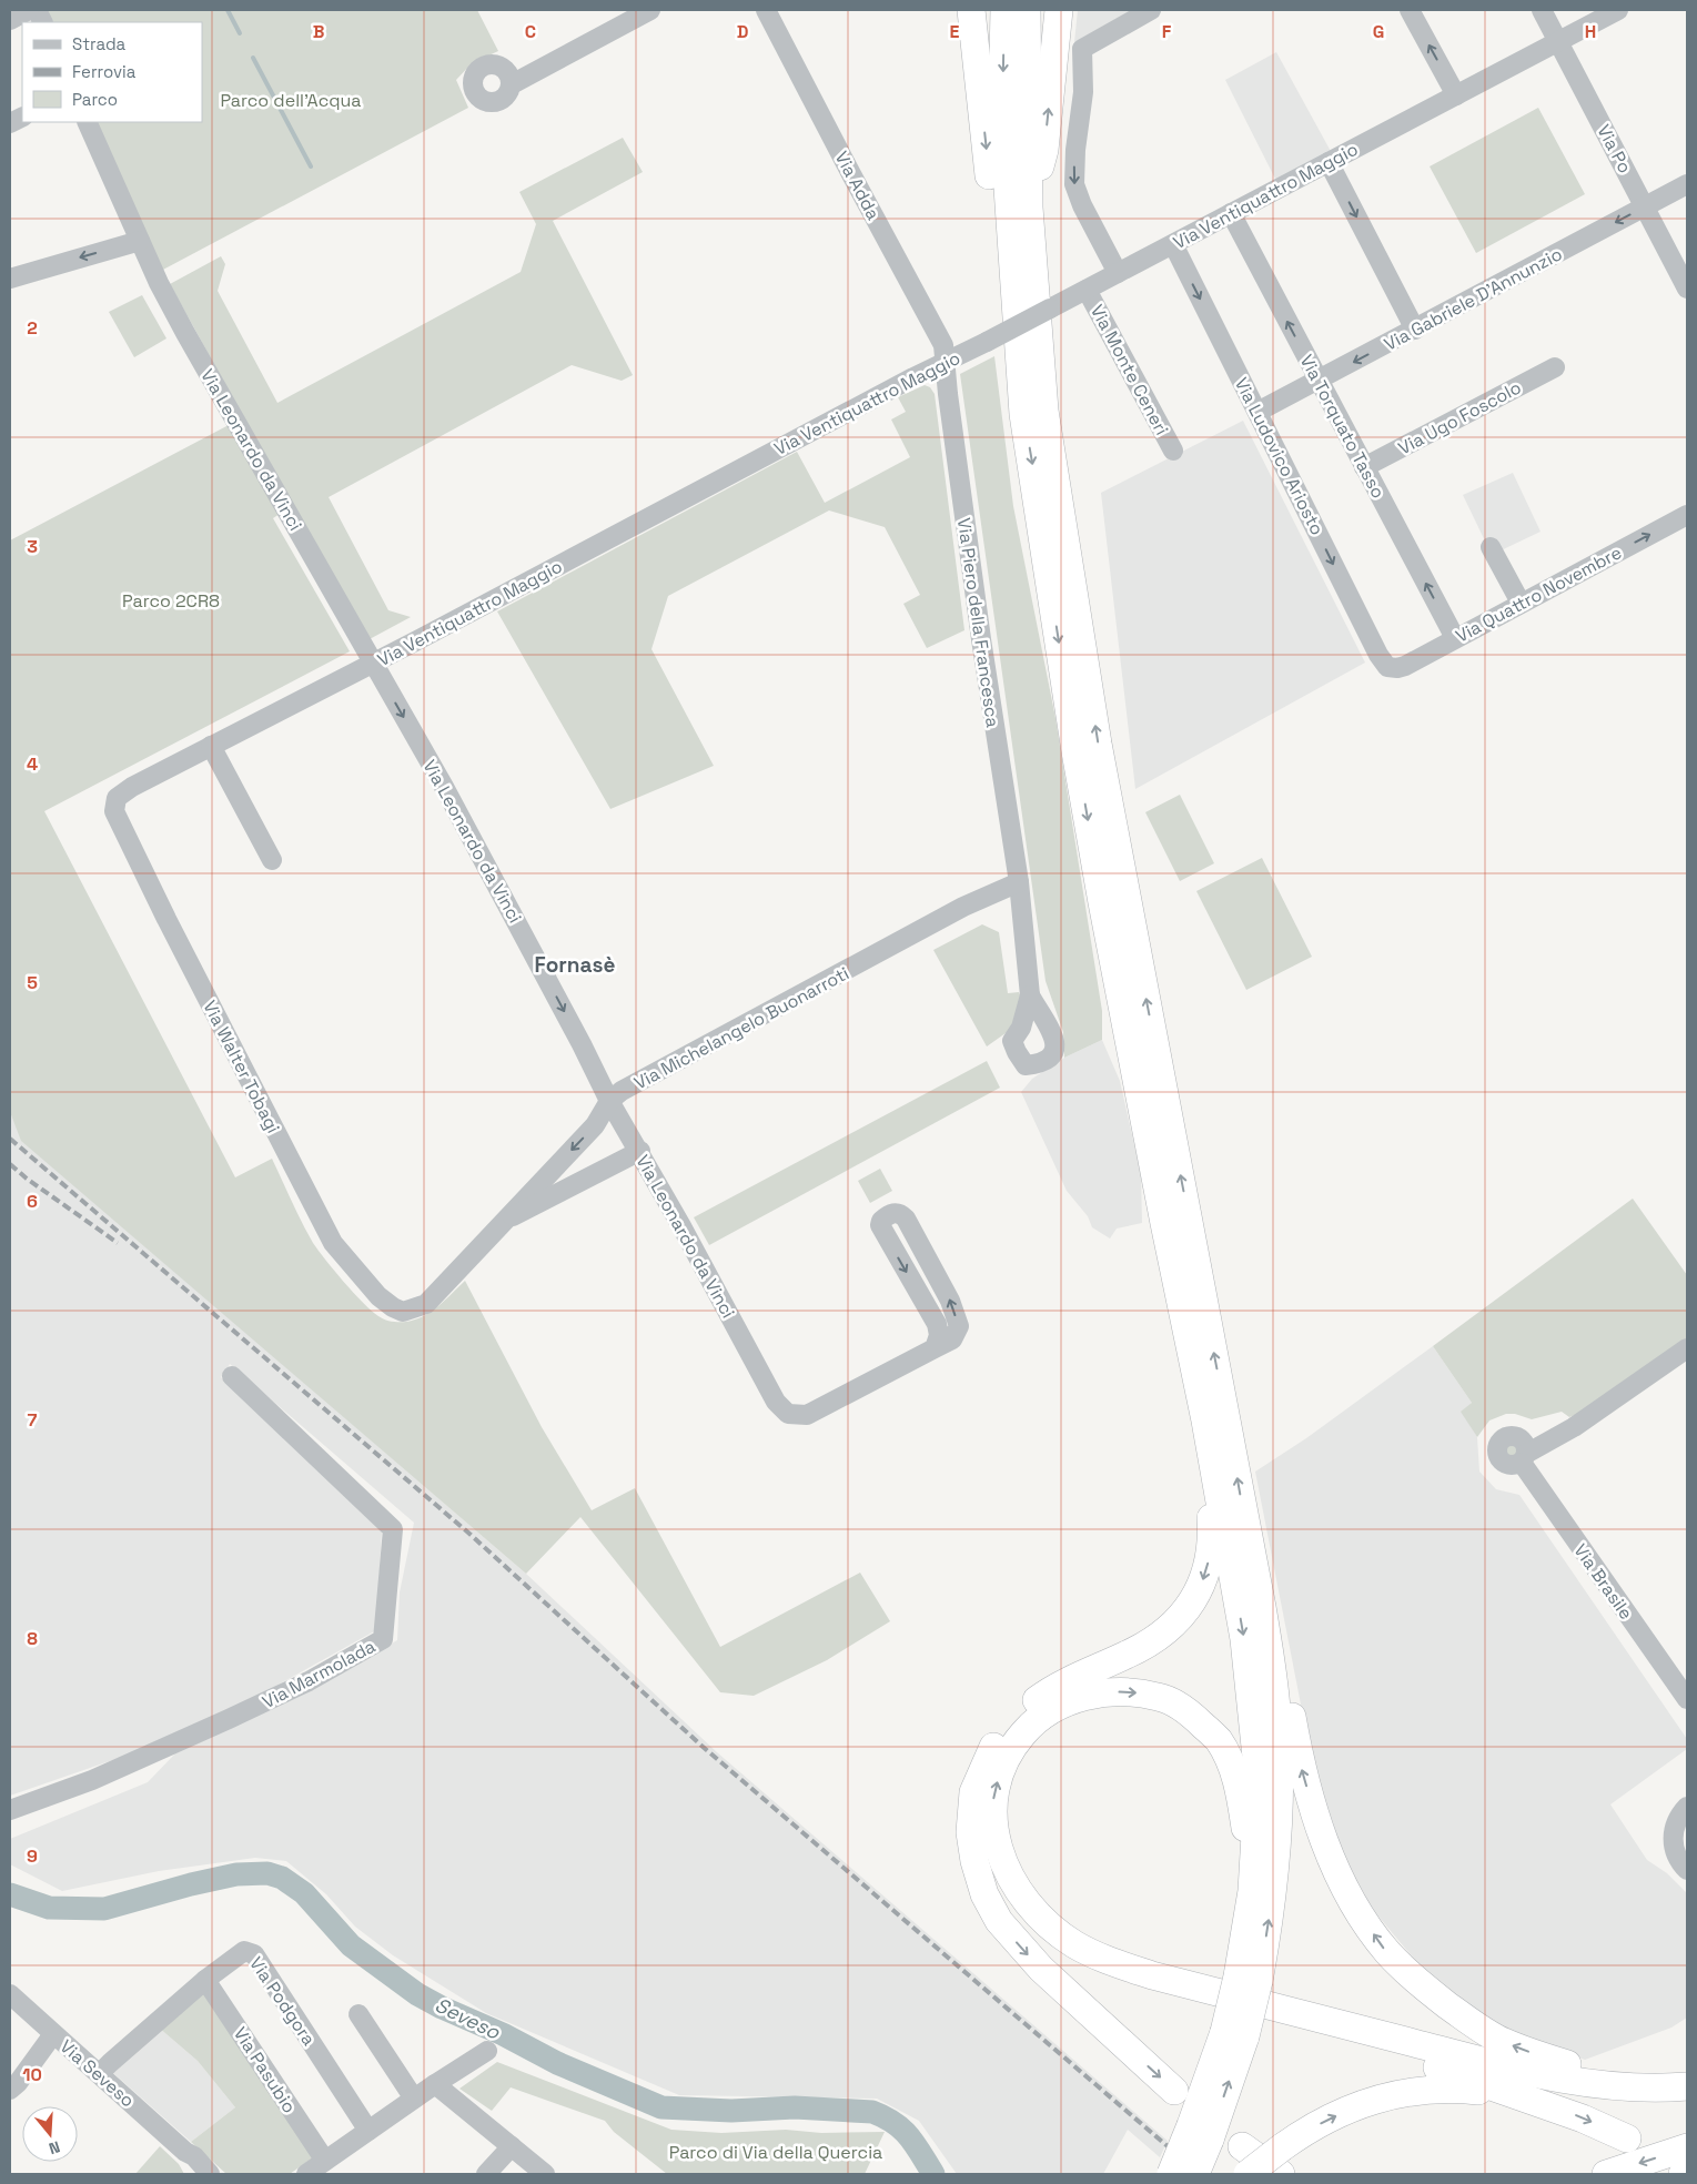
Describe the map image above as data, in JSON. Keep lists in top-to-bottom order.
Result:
{
  "streets": {
    "street": [
      "Via Po",
      "Via Adda",
      "Via Ventiquattro Maggio",
      "Via Gabriele D'Annunzio",
      "Via Monte Ceneri",
      "Via Ugo Foscolo",
      "Via Torquato Tasso",
      "Via Leonardo da Vinci",
      "Via Ludovico Ariosto",
      "Via Quattro Novembre",
      "Via Piero della Francesca",
      "Via Michelangelo Buonarroti",
      "Via Walter Tobagi",
      "Via Brasile",
      "Via Marmolada",
      "Via Podgora",
      "Via Pasubio",
      "Via Seveso"
    ]
  },
  "crossings": [
    ["Via Po", "Via Ventiquattro Maggio"],
    ["Via Po", "Via Gabriele D'Annunzio"],
    ["Via Adda", "Via Ventiquattro Maggio"],
    ["Via Adda", "Via Piero della Francesca"],
    ["Via Ventiquattro Maggio", "Via Monte Ceneri"],
    ["Via Ventiquattro Maggio", "Via Torquato Tasso"],
    ["Via Ventiquattro Maggio", "Via Leonardo da Vinci"],
    ["Via Ventiquattro Maggio", "Via Ludovico Ariosto"],
    ["Via Ventiquattro Maggio", "Via Piero della Francesca"],
    ["Via Ventiquattro Maggio", "Via Walter Tobagi"],
    ["Via Gabriele D'Annunzio", "Via Torquato Tasso"],
    ["Via Gabriele D'Annunzio", "Via Ludovico Ariosto"],
    ["Via Ugo Foscolo", "Via Torquato Tasso"],
    ["Via Torquato Tasso", "Via Quattro Novembre"],
    ["Via Leonardo da Vinci", "Via Michelangelo Buonarroti"],
    ["Via Ludovico Ariosto", "Via Quattro Novembre"],
    ["Via Piero della Francesca", "Via Michelangelo Buonarroti"],
    ["Via Michelangelo Buonarroti", "Via Walter Tobagi"],
    ["Via Podgora", "Via Pasubio"],
    ["Via Podgora", "Via Seveso"]
  ],
  "one_way": ["Via Gabriele D'Annunzio", "Via Ludovico Ariosto", "Via Quattro Novembre"],
  "districts": ["Fornasè"],
  "water": ["Seveso"],
  "parks": ["Parco dell'Acqua", "Parco 2CR8", "Parco di Via della Quercia"],
  "legend": ["Strada", "Ferrovia", "Parco"],
  "north": "bottom",
  "grid": {
    "columns": [
      "B",
      "C",
      "D",
      "E",
      "F",
      "G",
      "H"
    ],
    "rows": [
      "2",
      "3",
      "4",
      "5",
      "6",
      "7",
      "8",
      "9",
      "10"
    ]
  }
}
